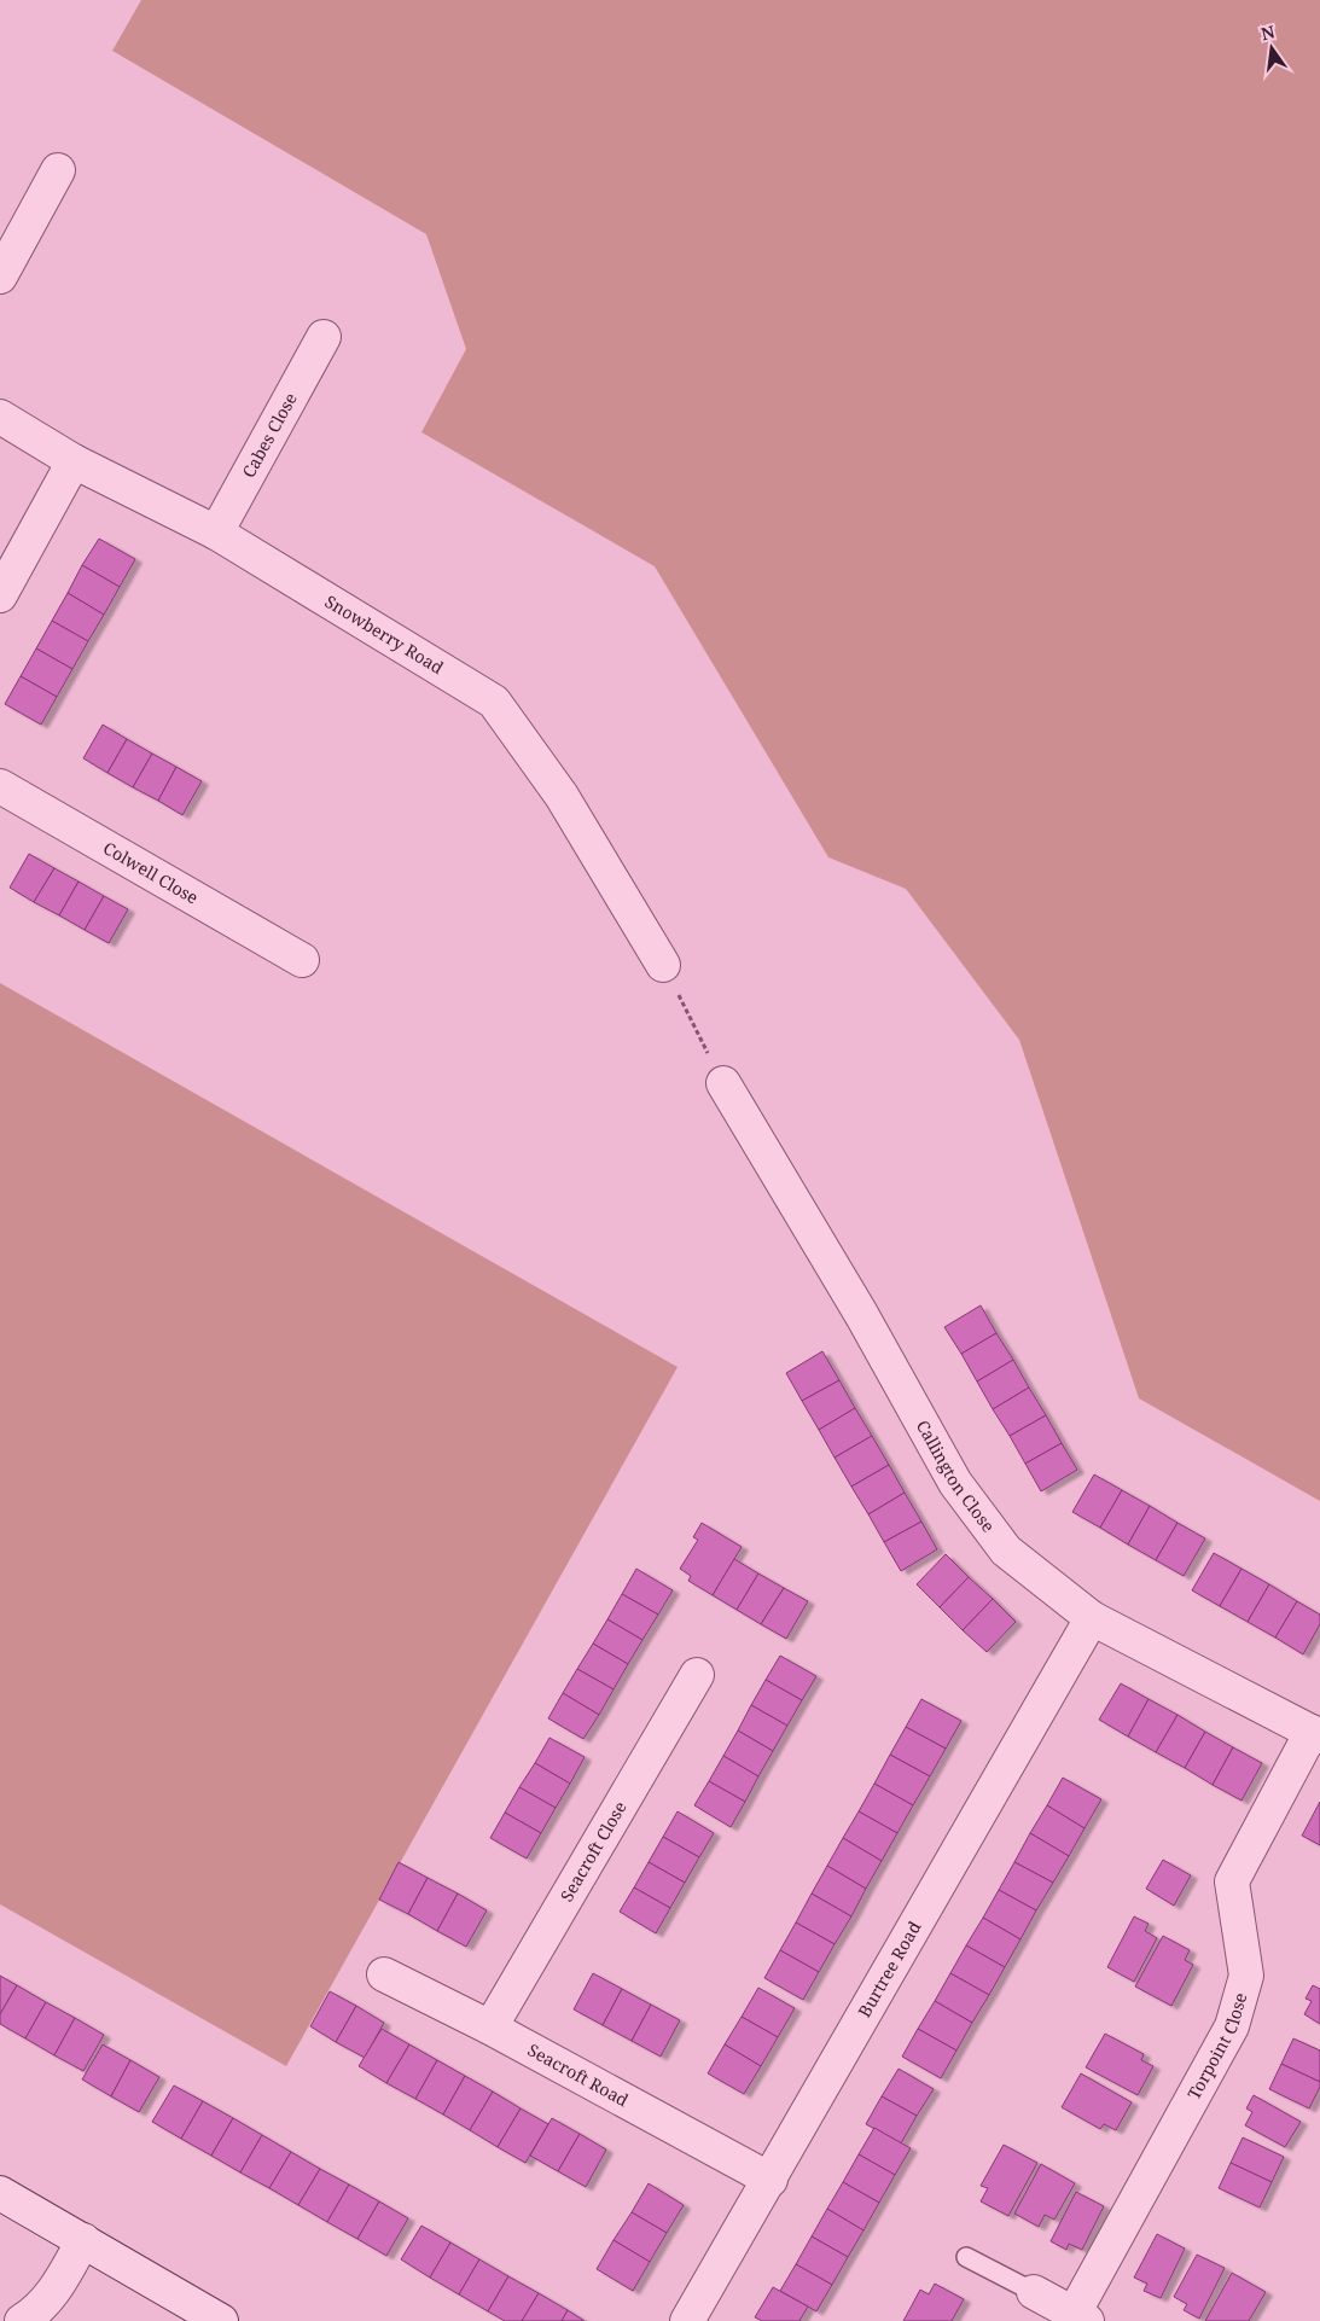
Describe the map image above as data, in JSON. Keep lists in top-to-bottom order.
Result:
{
  "streets": {
    "street": [
      "Cabes Close",
      "Snowberry Road",
      "Colwell Close",
      "Callington Close",
      "Seacroft Close",
      "Burtree Road",
      "Torpoint Close",
      "Seacroft Road"
    ]
  },
  "crossings": [
    ["Cabes Close", "Snowberry Road"],
    ["Callington Close", "Burtree Road"],
    ["Callington Close", "Torpoint Close"],
    ["Seacroft Close", "Seacroft Road"],
    ["Burtree Road", "Seacroft Road"]
  ],
  "north": "top"
}
